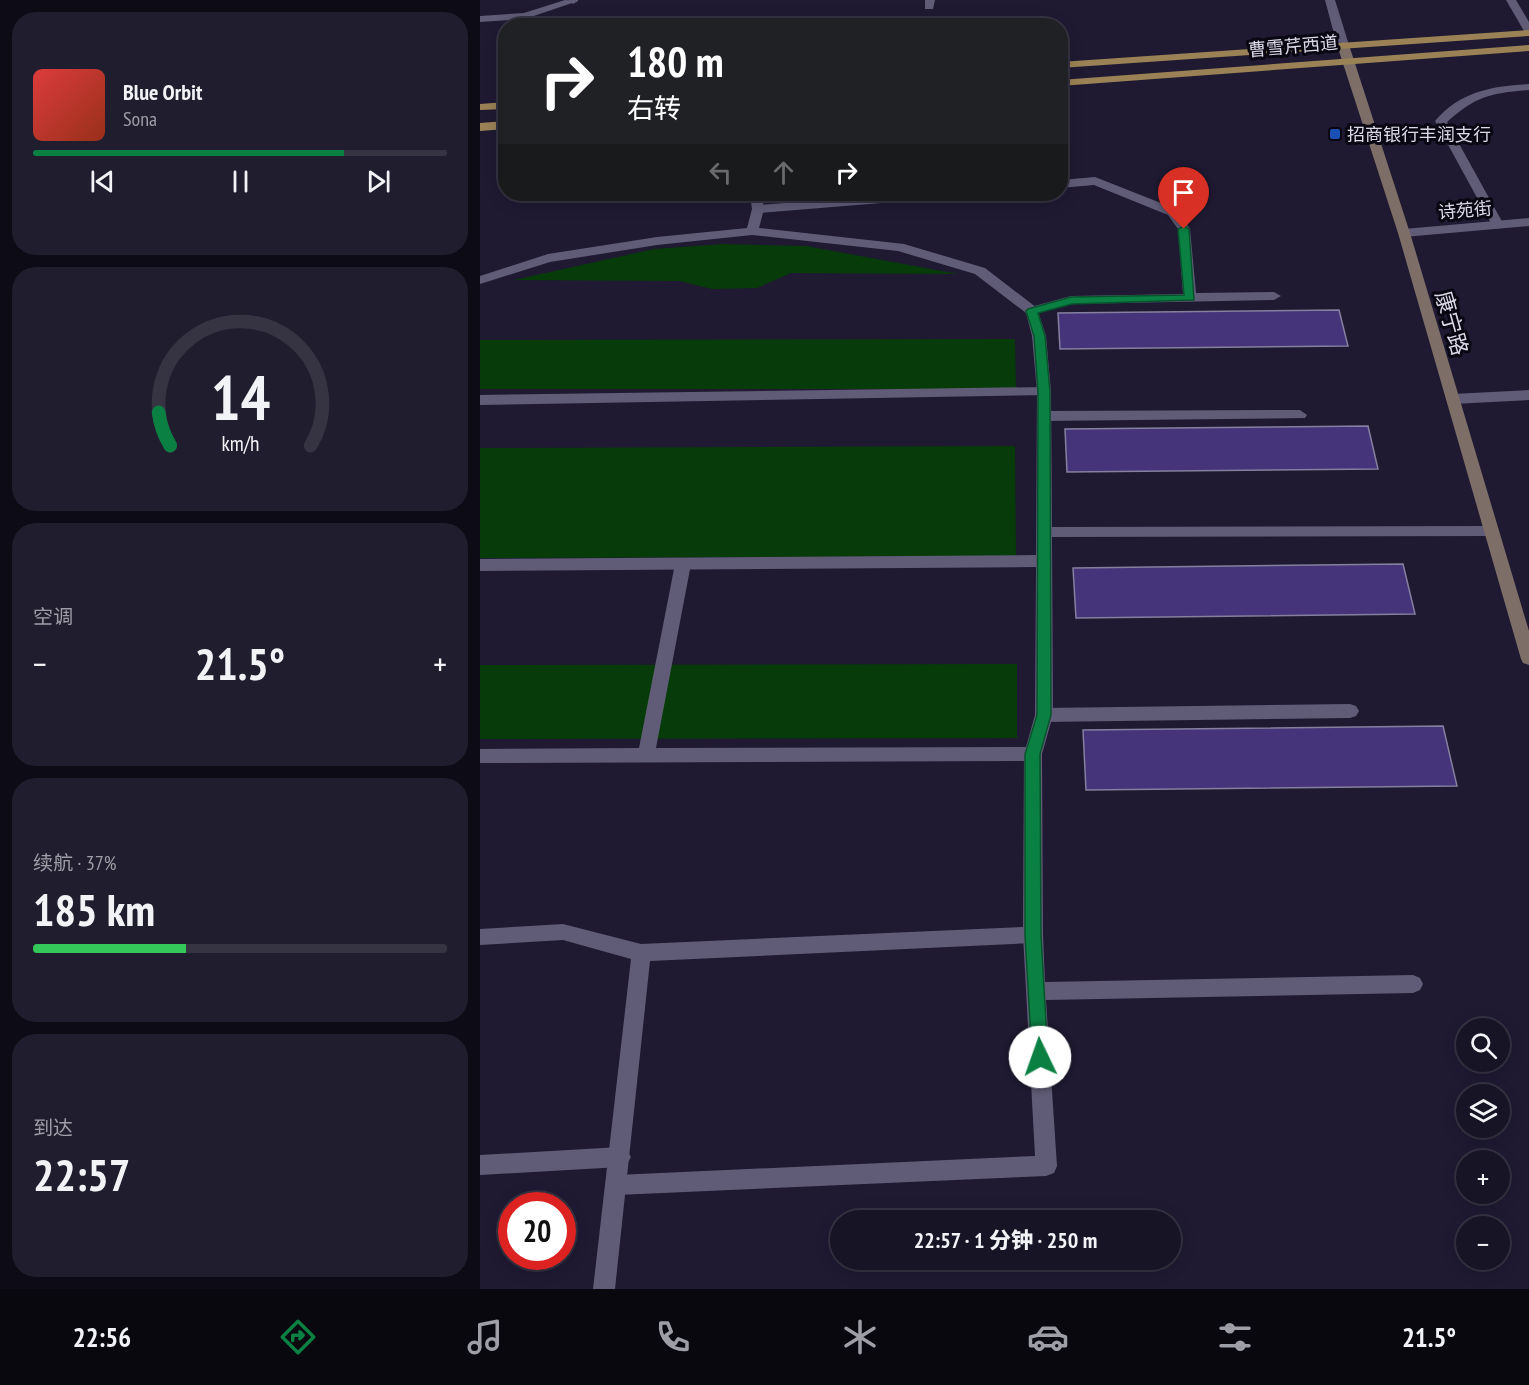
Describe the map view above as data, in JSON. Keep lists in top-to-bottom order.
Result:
{
  "streets": {
    "main road": ["曹雪芹西道", "康宁路"],
    "street": ["诗苑街"]
  },
  "crossings": [
    ["曹雪芹西道", "康宁路"],
    ["诗苑街", "康宁路"]
  ],
  "places": {
    "transit": ["招商银行丰润支行"]
  },
  "page": {
    "turn": ["180 m", "右转"],
    "song": ["Blue Orbit", "Sona"],
    "tile": [
      "空调",
      ["续航 · 37%", "185 km"],
      ["到达", "22:57"]
    ],
    "heat": ["−", "21.5°", "+"],
    "map_buttons": ["+", "−"],
    "limit": "20",
    "trip": "22:57 · 1 分钟 · 250 m",
    "tabs": ["22:56", "21.5°"],
    "gauge": ["14", "km/h"]
  }
}
